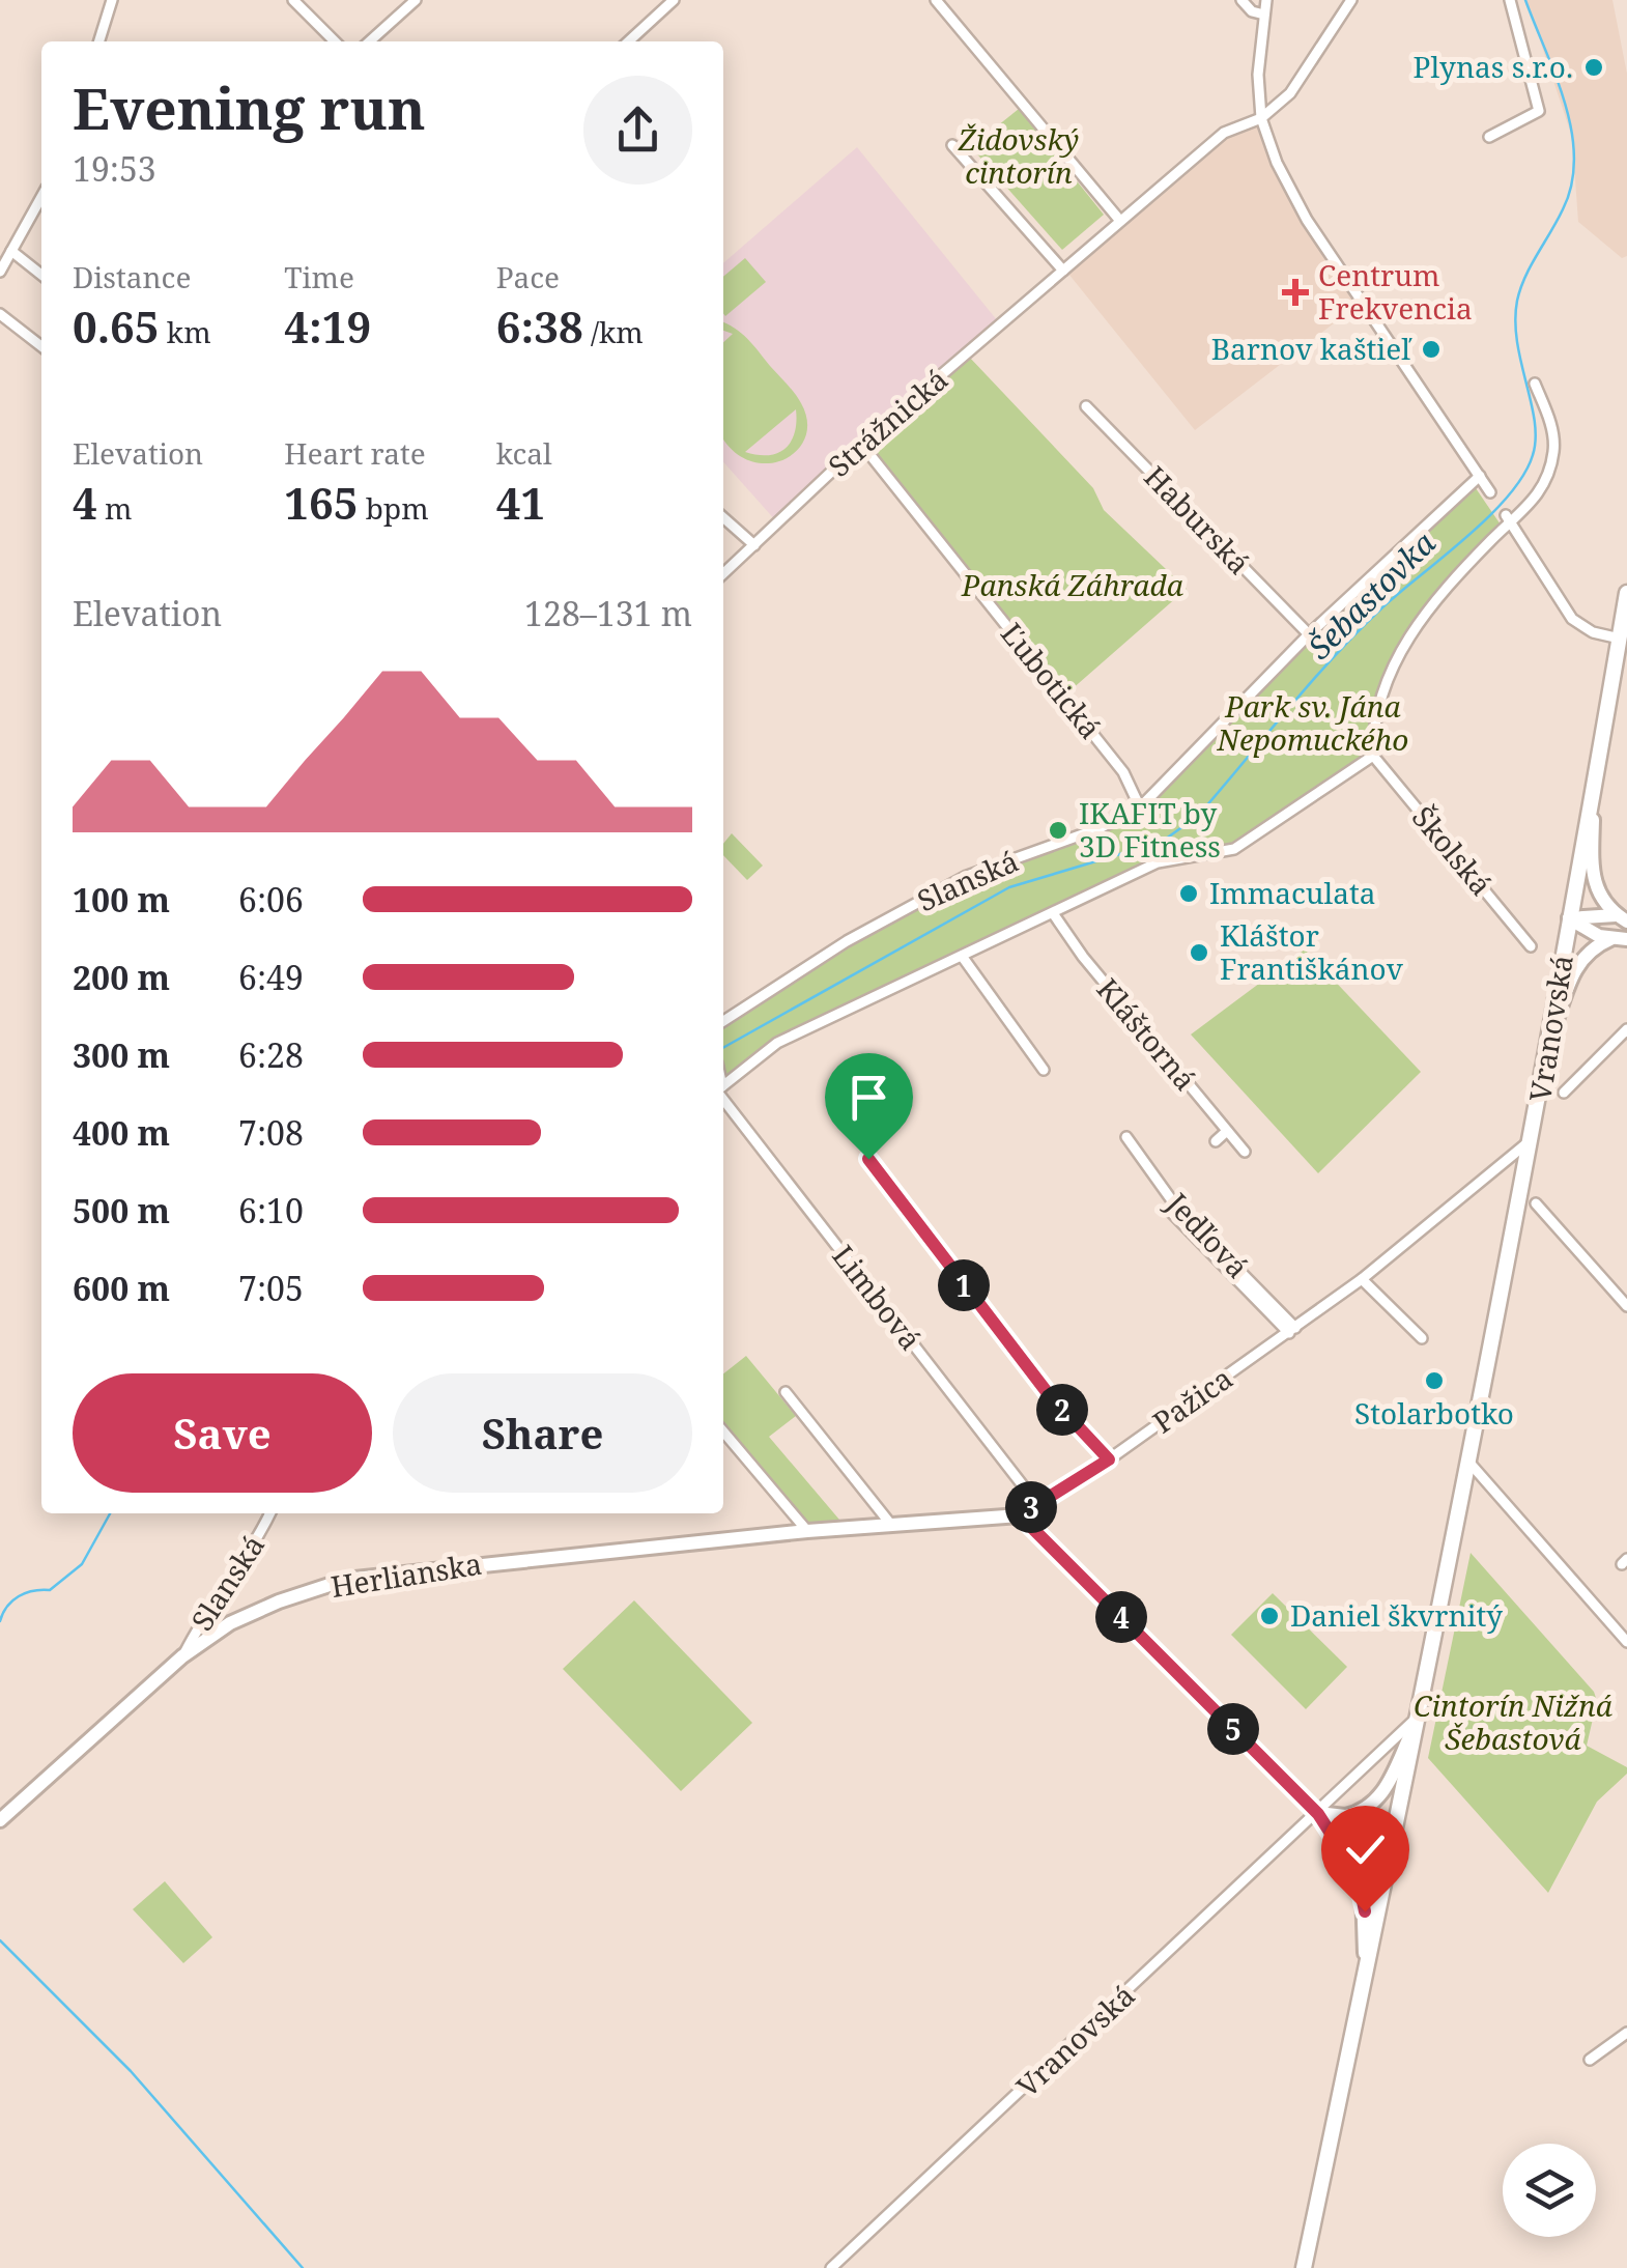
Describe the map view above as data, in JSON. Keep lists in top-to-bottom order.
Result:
{
  "streets": {
    "main road": ["Vranovská"],
    "street": [
      "Strážnická",
      "Haburská",
      "Ľubotická",
      "Školská",
      "Slanská",
      "Kláštorná",
      "Jedľová",
      "Limbová",
      "Pažica",
      "Herlianska"
    ]
  },
  "crossings": [
    ["Strážnická", "Ľubotická"],
    ["Haburská", "Slanská"],
    ["Ľubotická", "Slanská"],
    ["Slanská", "Herlianska"],
    ["Vranovská", "Pažica"],
    ["Jedľová", "Pažica"],
    ["Limbová", "Pažica"],
    ["Pažica", "Herlianska"]
  ],
  "water": ["Šebastovka"],
  "parks": [
    "Židovský cintorín",
    "Panská Záhrada",
    "Park sv. Jána Nepomuckého",
    "Cintorín Nižná Šebastová"
  ],
  "places": {
    "other": [
      "Plynas s.r.o.",
      "Barnov kaštieľ",
      "IKAFIT by 3D Fitness",
      "Immaculata",
      "Kláštor Františkánov",
      "Stolarbotko",
      "Daniel škvrnitý"
    ],
    "health": ["Centrum Frekvencia"]
  },
  "page": {
    "heading": ["Evening run", "19:53"],
    "stats": [
      ["Distance", "0.65 km"],
      ["Time", "4:19"],
      ["Pace", "6:38 /km"],
      ["Elevation", "4 m"],
      ["Heart rate", "165 bpm"],
      ["kcal", "41"]
    ],
    "chart": ["Elevation", "128–131 m"],
    "list": [
      {
        "name": "100 m",
        "note": "6:06"
      },
      {
        "name": "200 m",
        "note": "6:49"
      },
      {
        "name": "300 m",
        "note": "6:28"
      },
      {
        "name": "400 m",
        "note": "7:08"
      },
      {
        "name": "500 m",
        "note": "6:10"
      },
      {
        "name": "600 m",
        "note": "7:05"
      }
    ],
    "pins": [
      "1",
      "2",
      "3",
      "4",
      "5"
    ],
    "buttons": ["Save", "Share"]
  }
}
